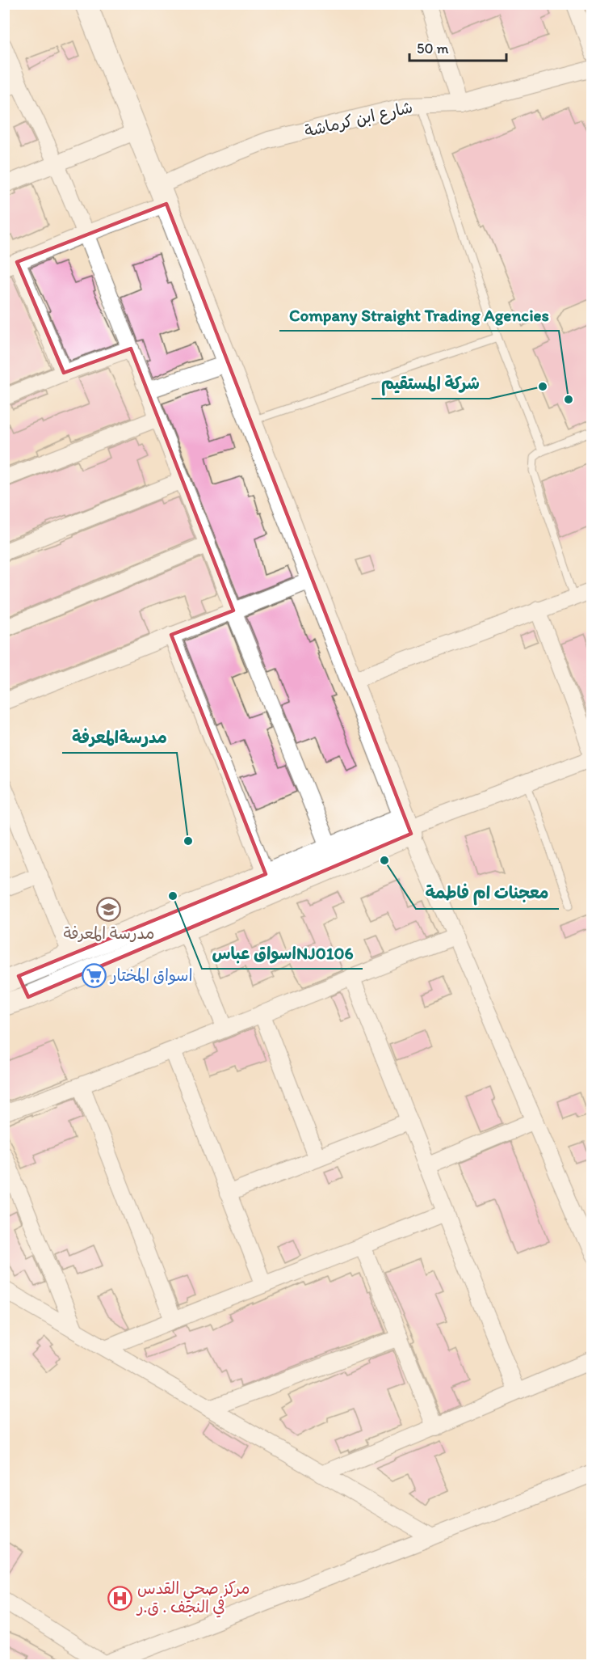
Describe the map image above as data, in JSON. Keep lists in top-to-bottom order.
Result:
{
  "streets": {
    "street": ["شارع ابن كرماشة"]
  },
  "places": {
    "other": [
      "شركة المستقيم",
      "Company Straight Trading Agencies",
      "مدرسةالمعرفة",
      "معجنات ام فاطمة",
      "اسواق عباسNJ0106"
    ],
    "school or university": ["مدرسة المعرفة"],
    "supermarket": ["اسواق المختار"],
    "hospital": ["مركز صحي القدس في النجف . ق.ر"]
  },
  "scale_bar": "50 m"
}
